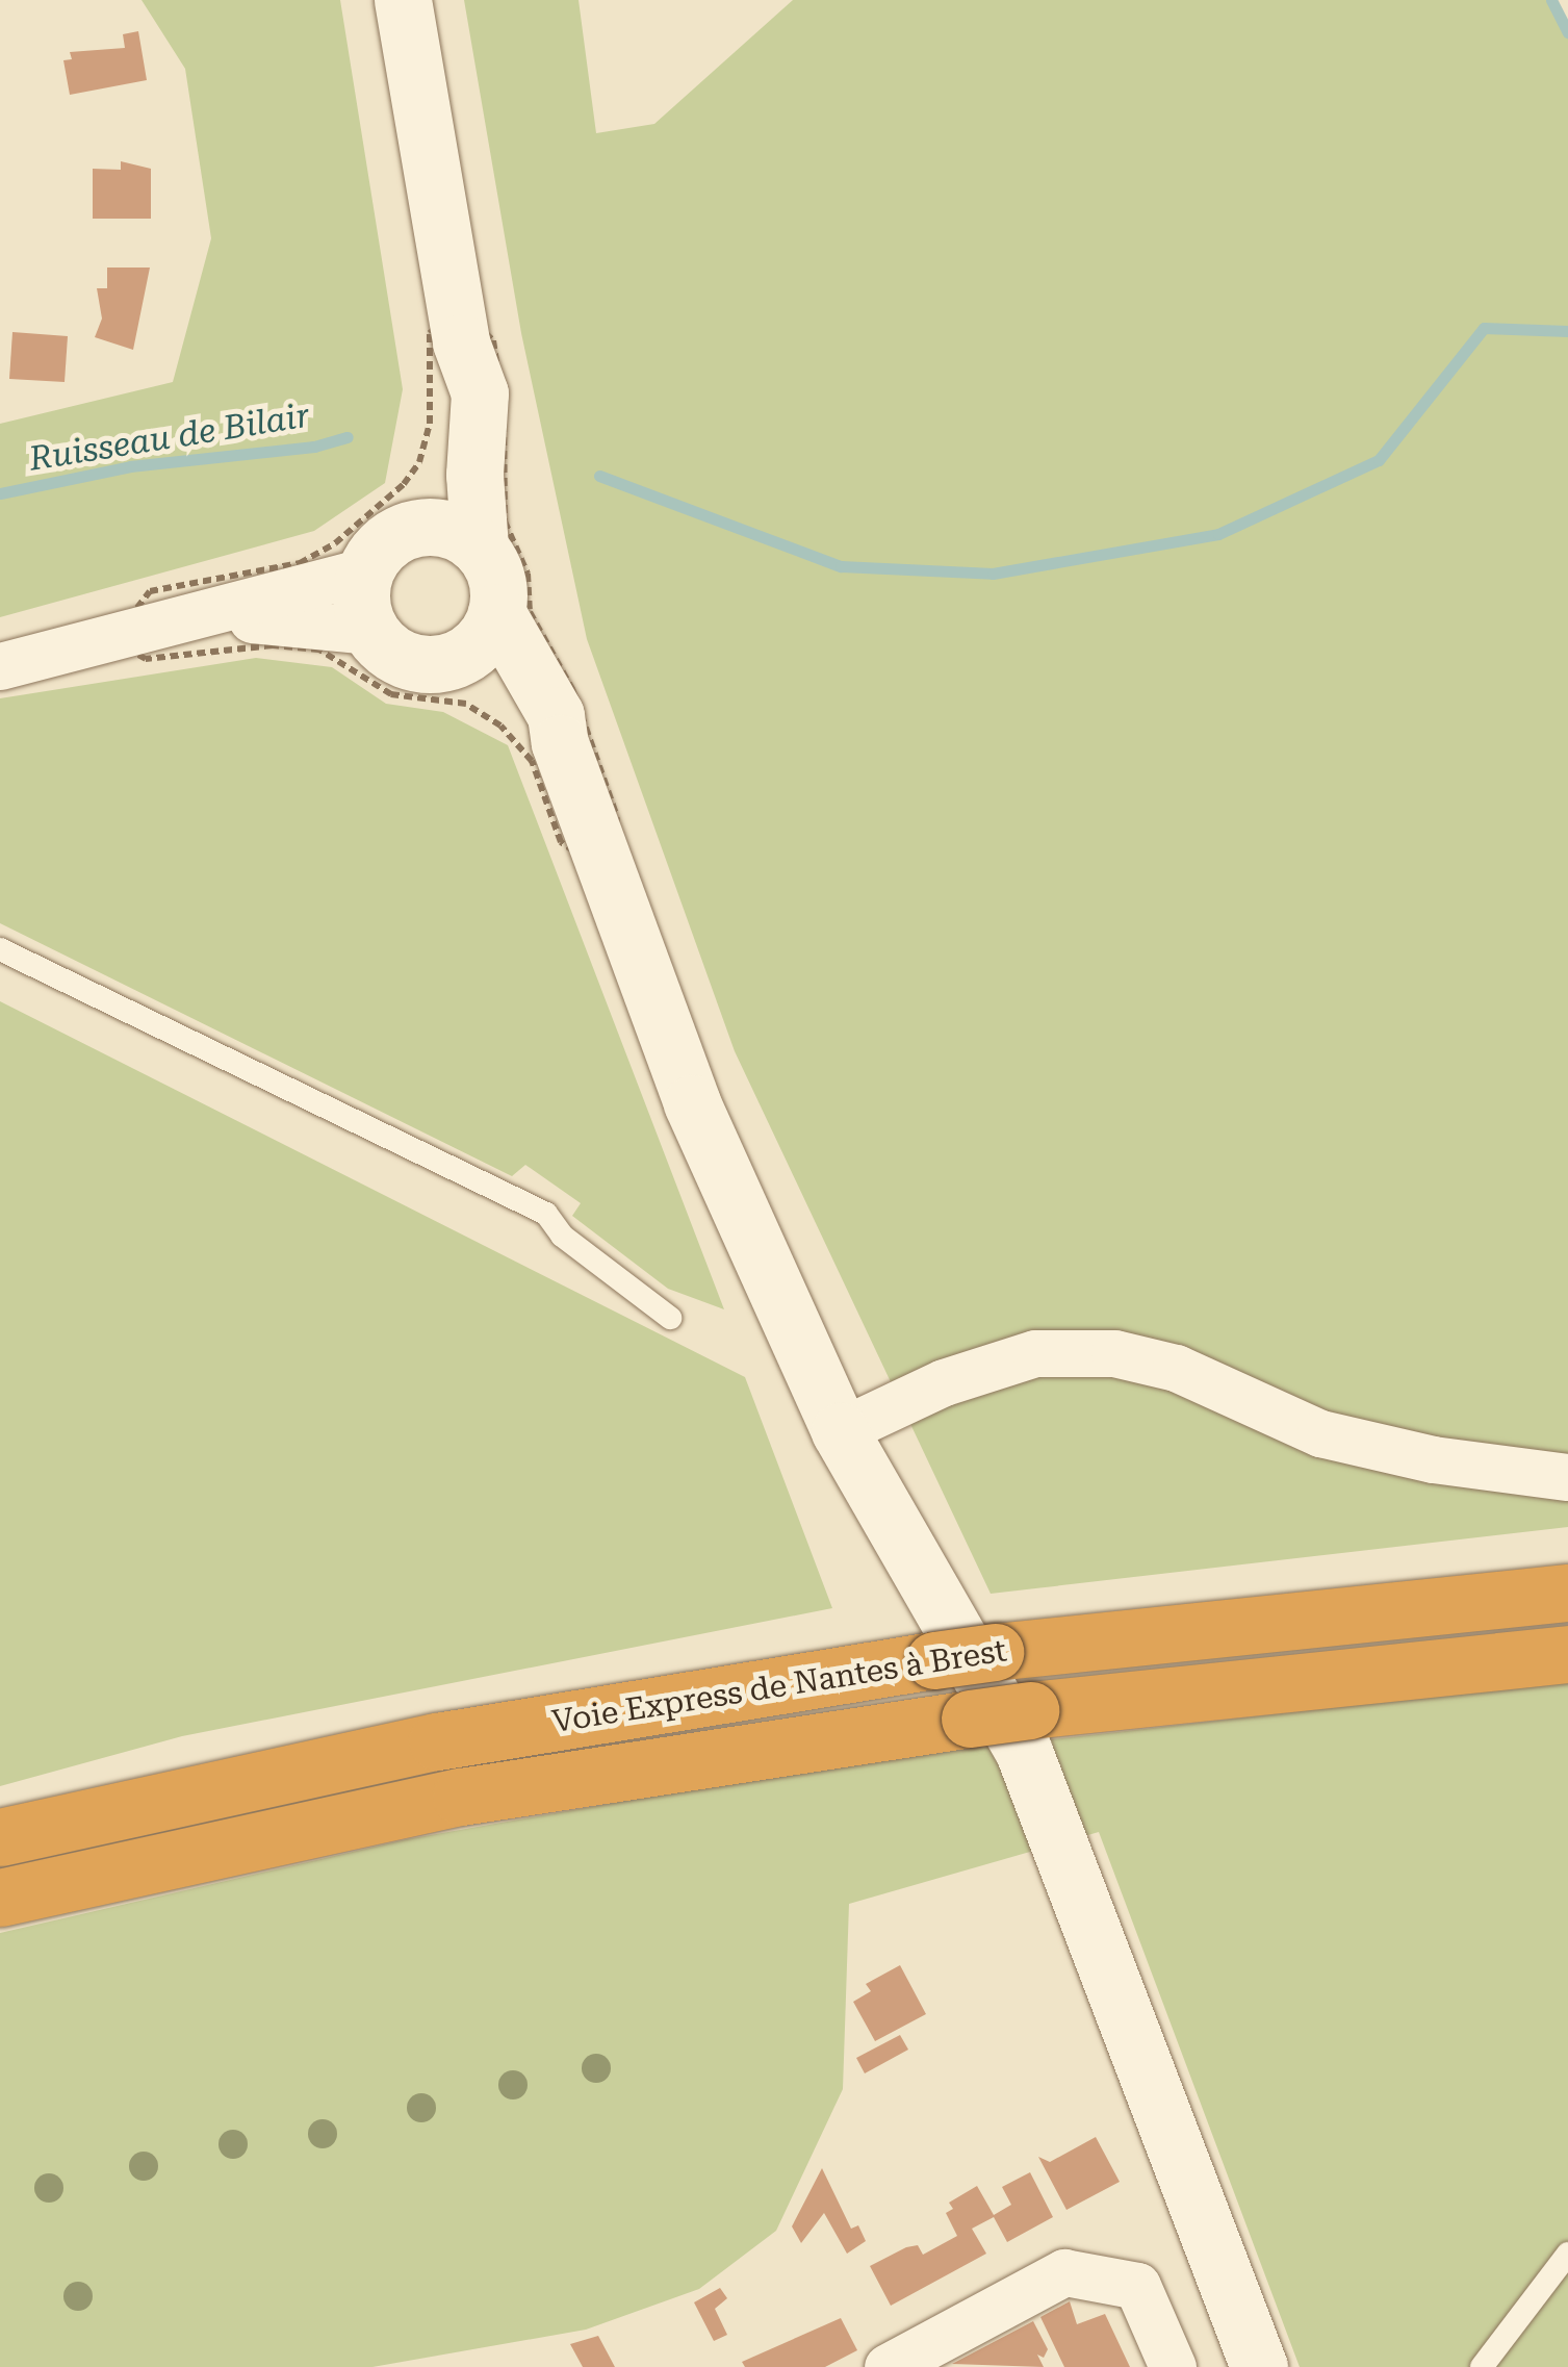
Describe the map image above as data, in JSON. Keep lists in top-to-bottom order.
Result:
{
  "streets": {
    "highway": ["Voie Express de Nantes à Brest"]
  },
  "water": ["Ruisseau de Bilair"]
}
